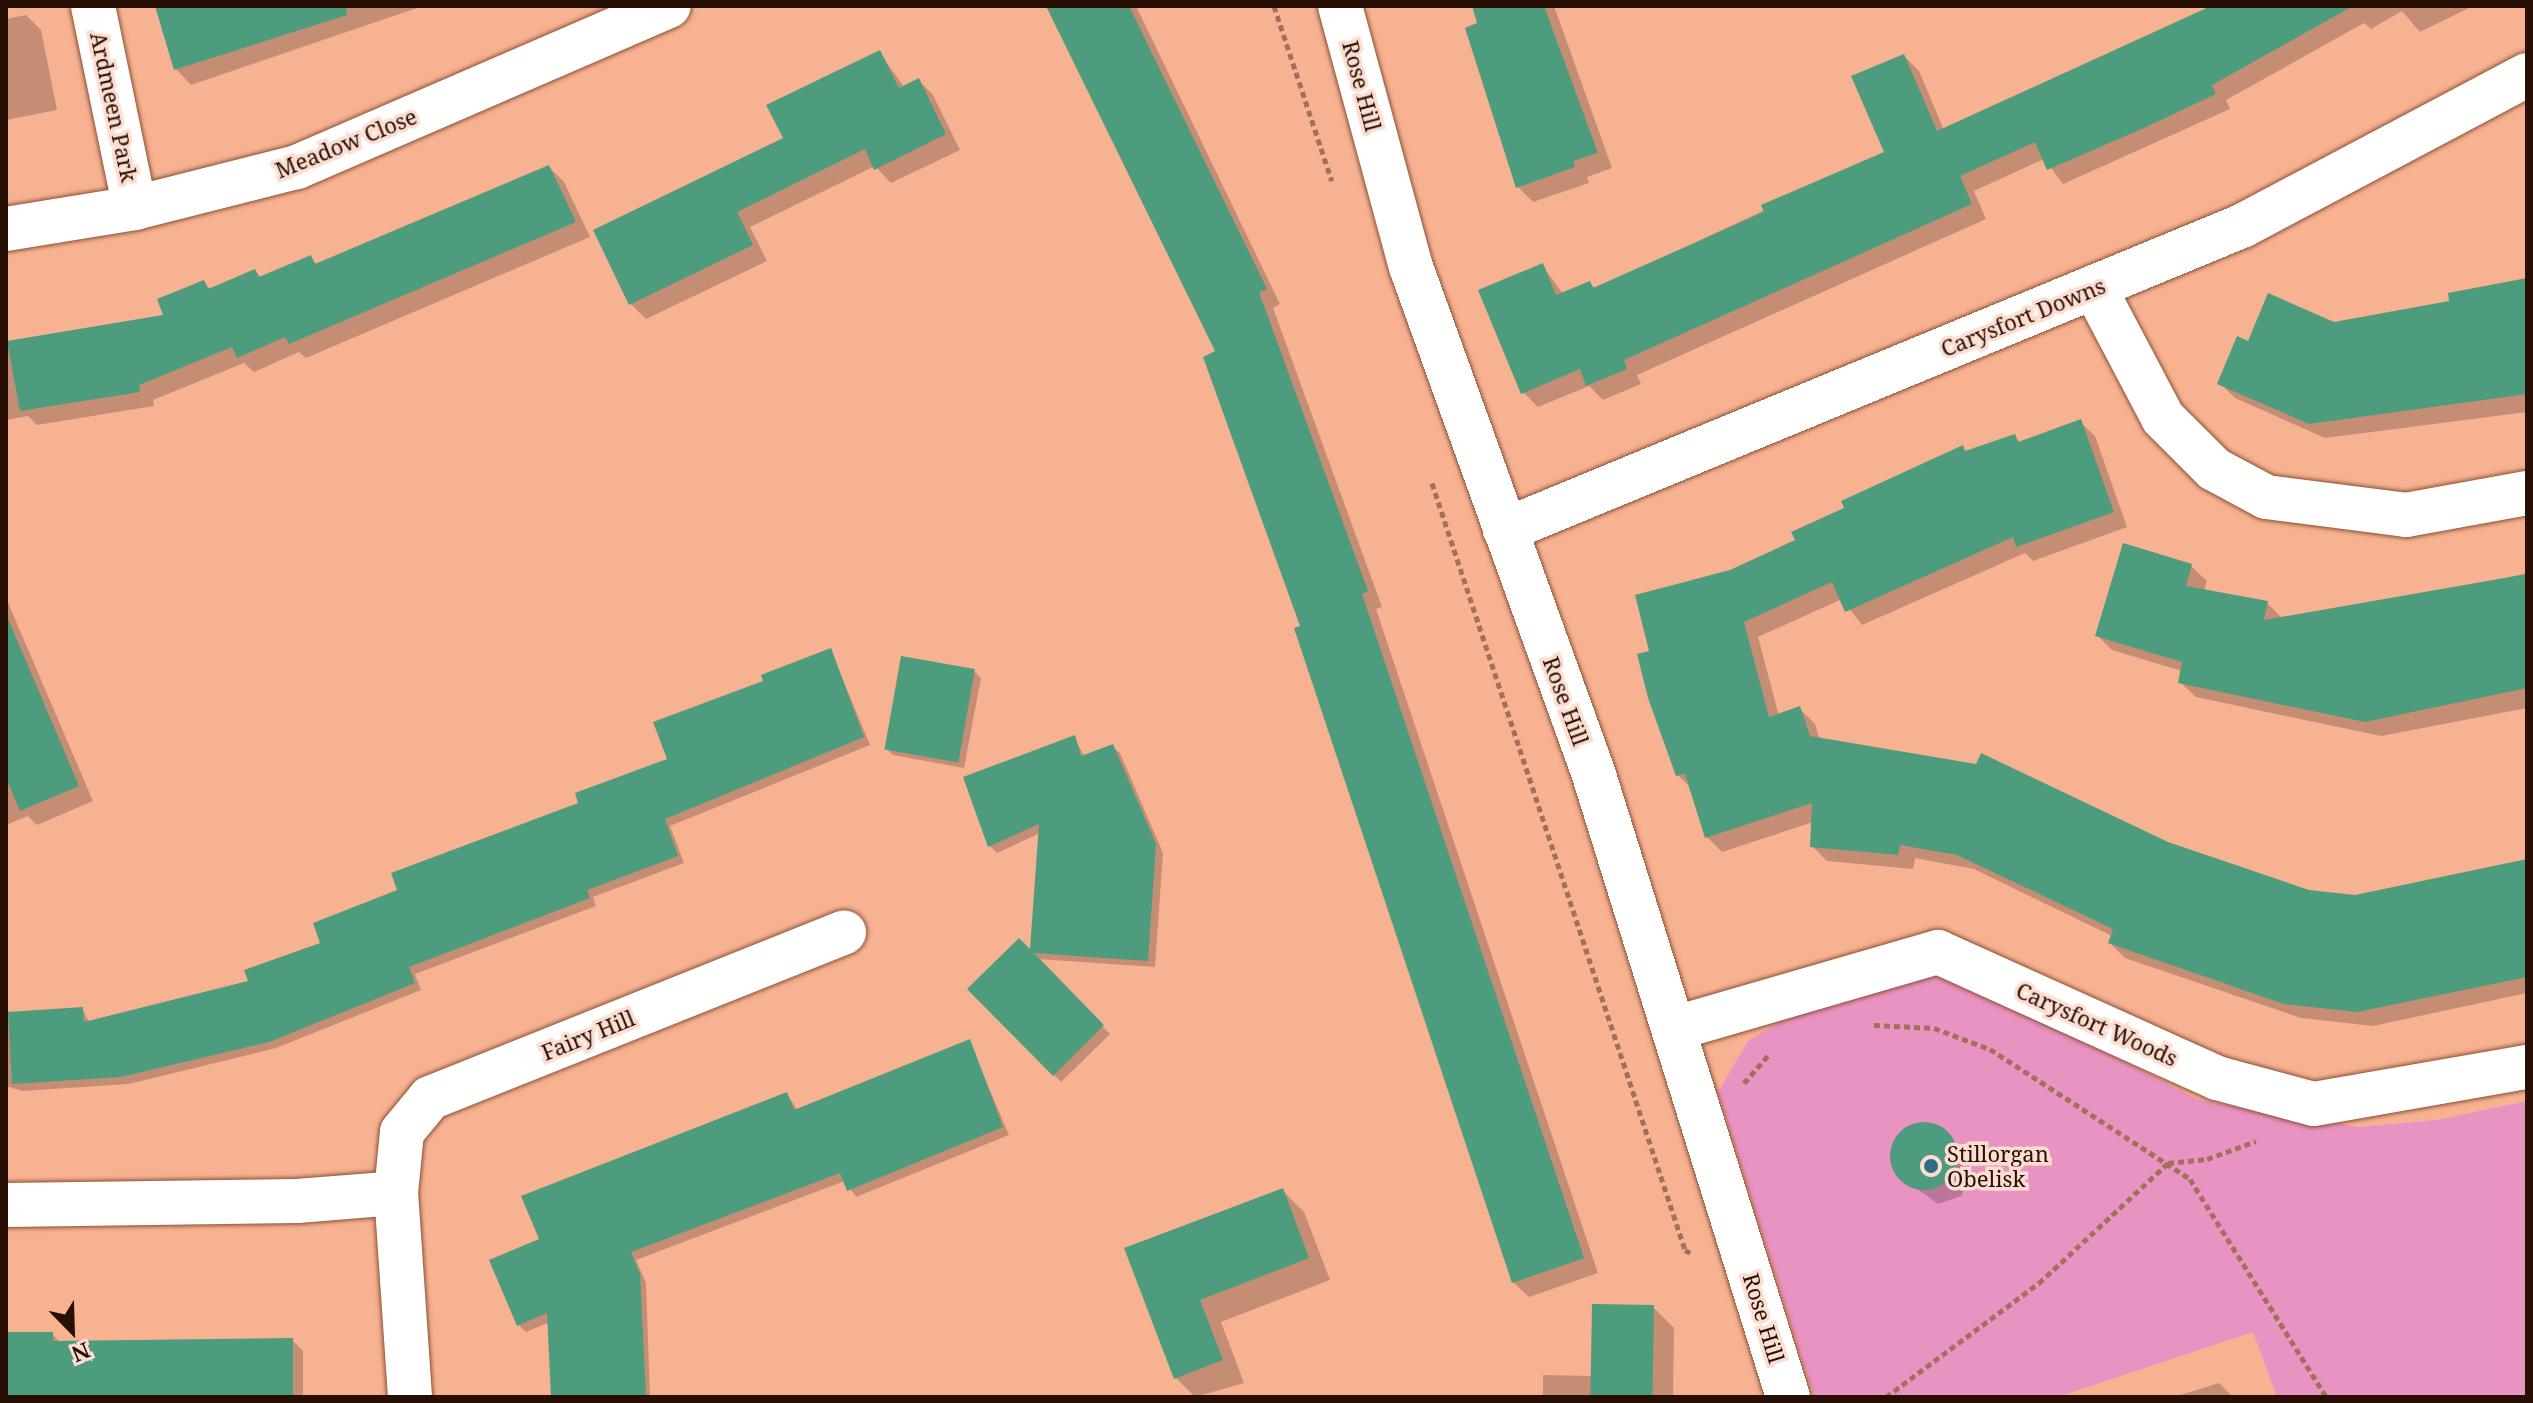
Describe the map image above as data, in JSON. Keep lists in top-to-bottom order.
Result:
{
  "streets": {
    "street": [
      "Rose Hill",
      "Ardmeen Park",
      "Meadow Close",
      "Carysfort Downs",
      "Carysfort Woods",
      "Fairy Hill"
    ]
  },
  "crossings": [
    ["Rose Hill", "Carysfort Downs"],
    ["Rose Hill", "Carysfort Woods"],
    ["Ardmeen Park", "Meadow Close"]
  ],
  "places": ["Stillorgan Obelisk"],
  "north": "bottom right"
}
